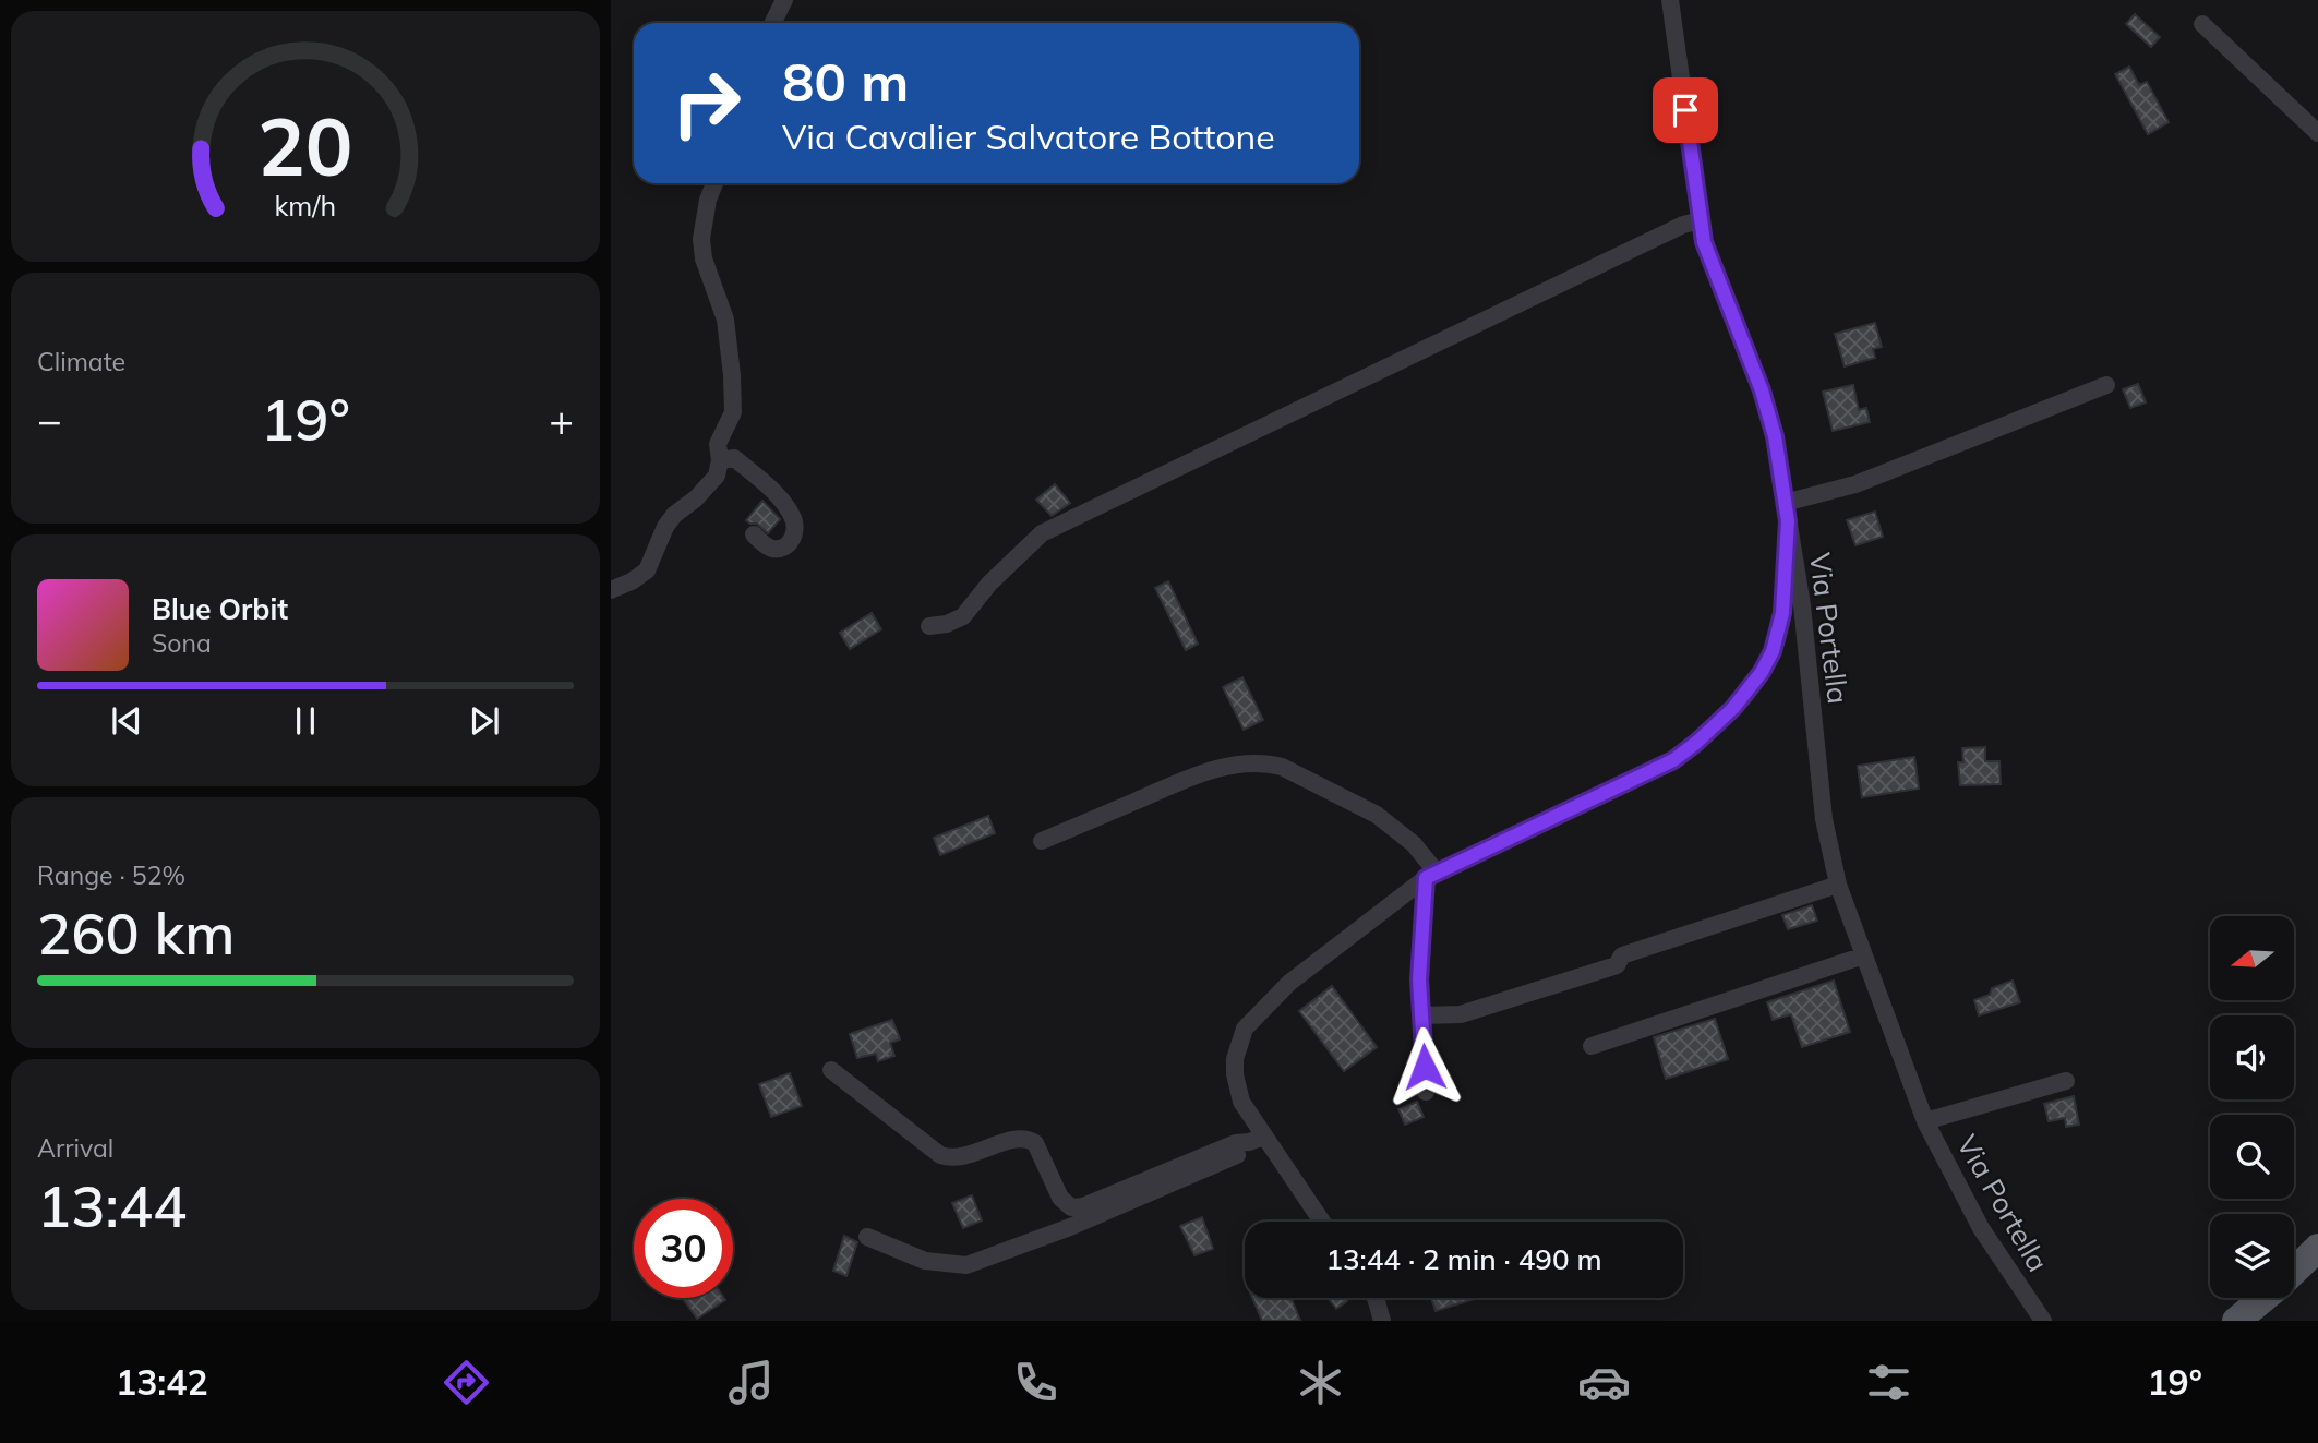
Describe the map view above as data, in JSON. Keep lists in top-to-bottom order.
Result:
{
  "streets": {
    "street": ["Via Portella"]
  },
  "north": "left",
  "page": {
    "turn": ["80 m", "Via Cavalier Salvatore Bottone"],
    "tile": [
      "Climate",
      ["Range · 52%", "260 km"],
      ["Arrival", "13:44"]
    ],
    "heat": ["−", "19°", "+"],
    "song": ["Blue Orbit", "Sona"],
    "limit": "30",
    "trip": "13:44 · 2 min · 490 m",
    "tabs": ["13:42", "19°"],
    "gauge": ["20", "km/h"]
  }
}
